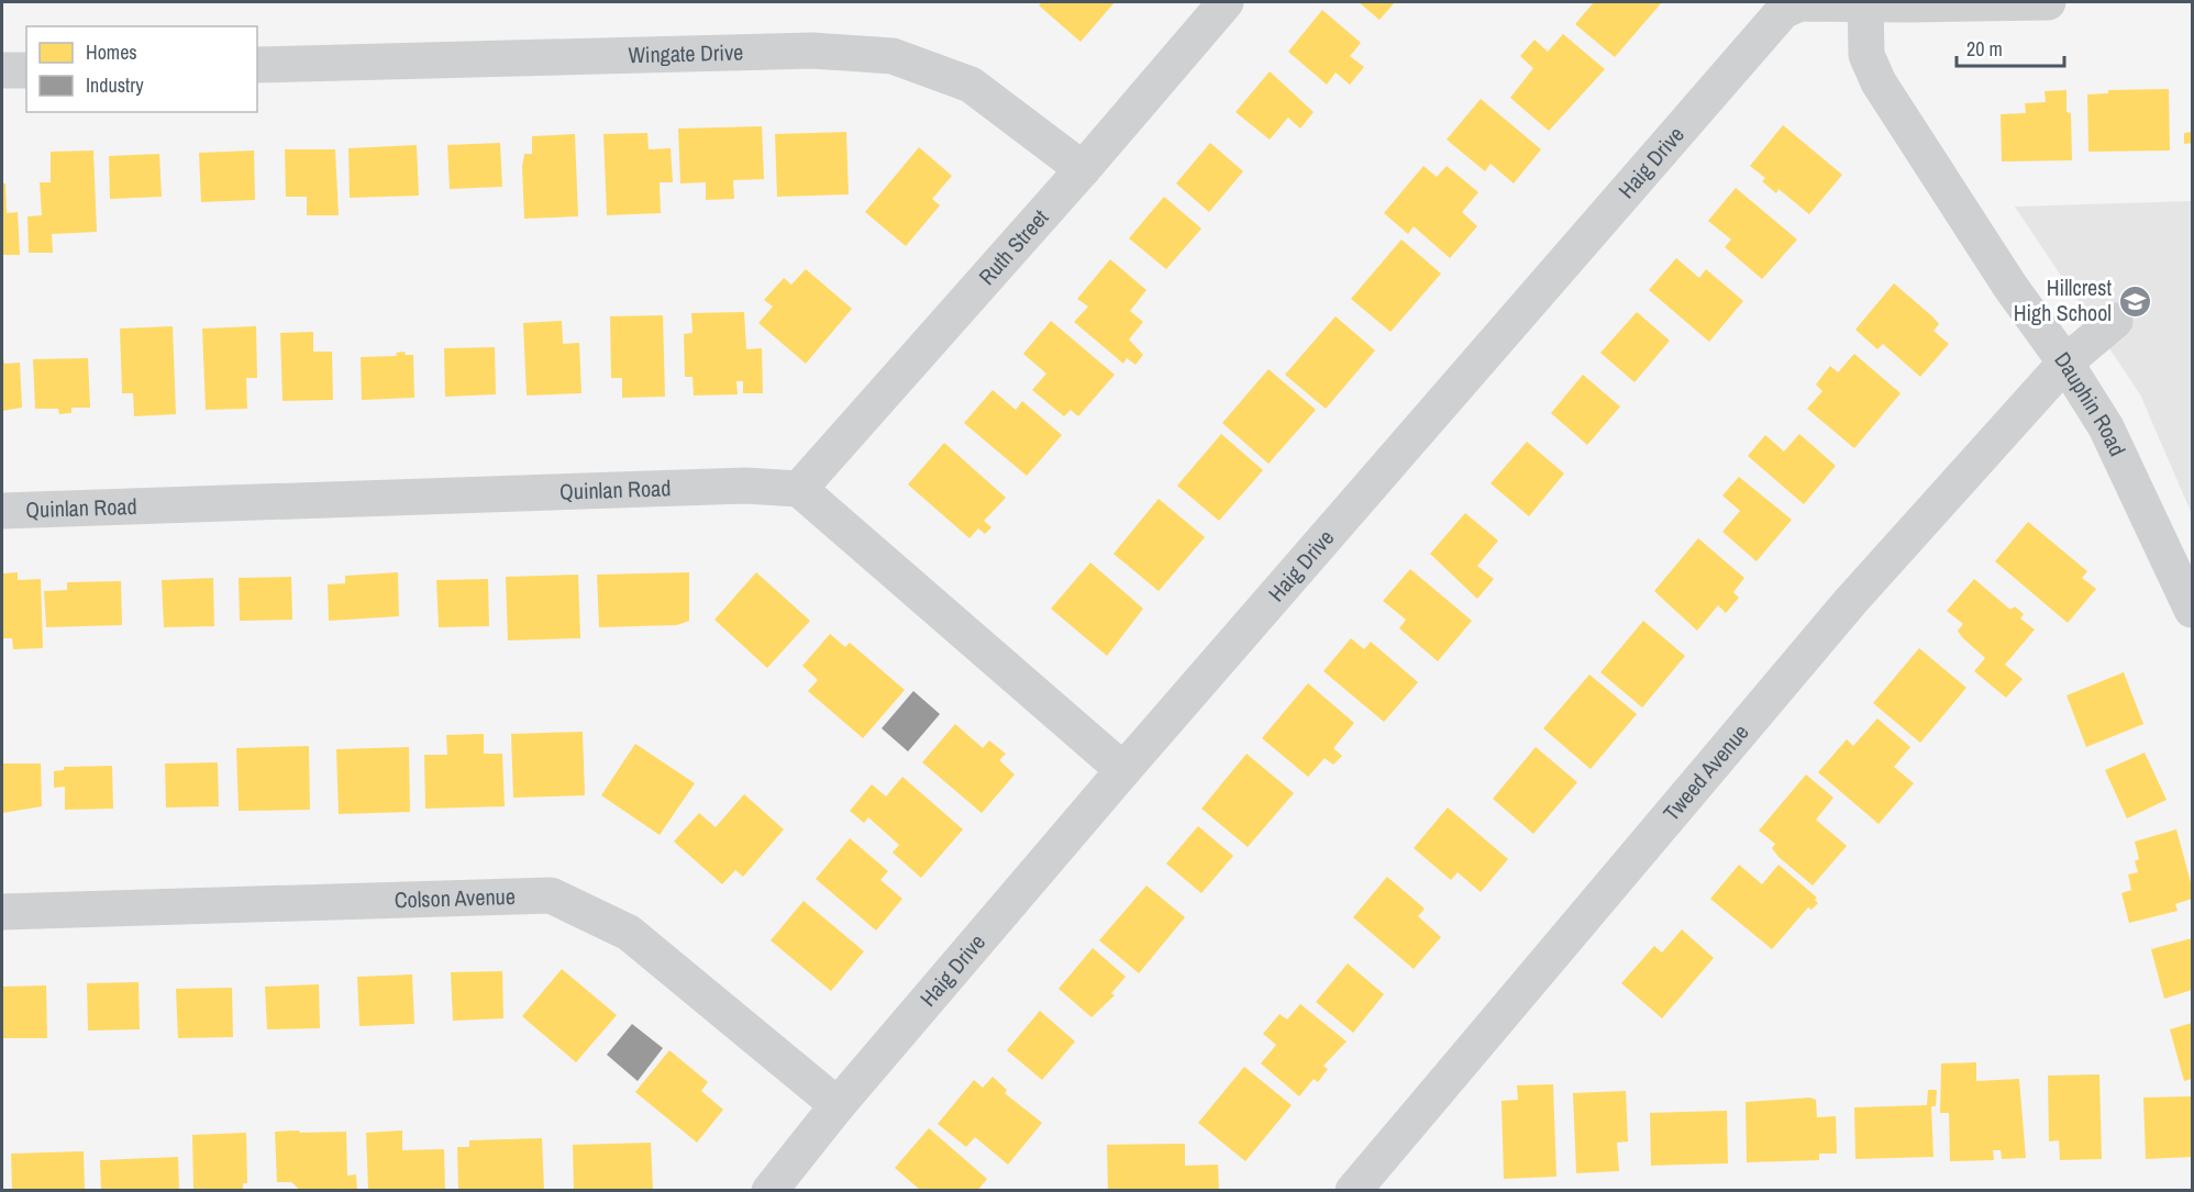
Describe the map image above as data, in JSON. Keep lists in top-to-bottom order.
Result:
{
  "streets": {
    "street": [
      "Wingate Drive",
      "Haig Drive",
      "Ruth Street",
      "Dauphin Road",
      "Quinlan Road",
      "Tweed Avenue",
      "Colson Avenue"
    ]
  },
  "crossings": [
    ["Wingate Drive", "Ruth Street"],
    ["Haig Drive", "Dauphin Road"],
    ["Haig Drive", "Colson Avenue"],
    ["Ruth Street", "Quinlan Road"],
    ["Dauphin Road", "Tweed Avenue"]
  ],
  "places": {
    "school or university": ["Hillcrest High School"]
  },
  "legend": ["Homes", "Industry"],
  "scale_bar": "20 m"
}
